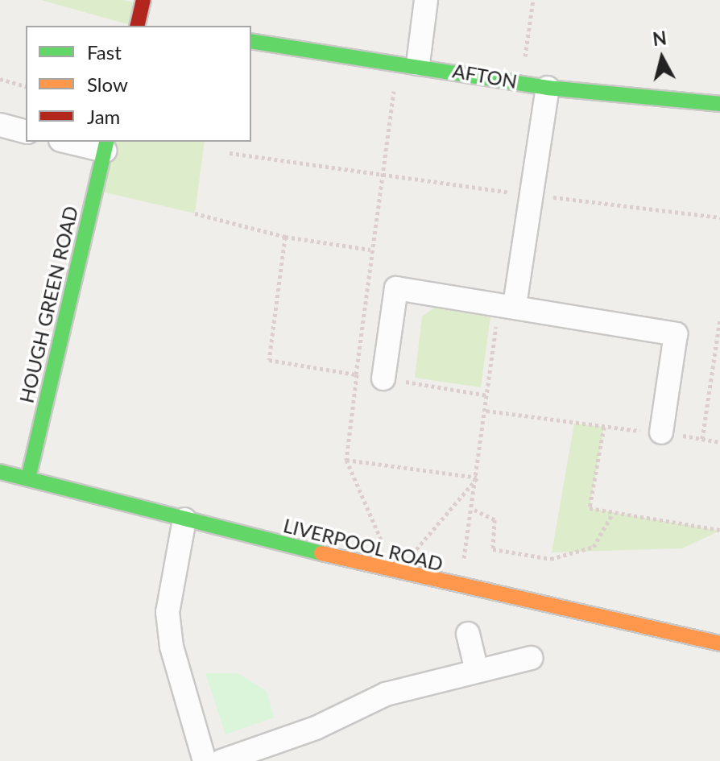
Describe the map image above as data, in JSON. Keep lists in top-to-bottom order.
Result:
{
  "streets": {
    "street": ["AFTON", "HOUGH GREEN ROAD", "LIVERPOOL ROAD"]
  },
  "crossings": [
    ["HOUGH GREEN ROAD", "LIVERPOOL ROAD"]
  ],
  "legend": ["Fast", "Slow", "Jam"],
  "north": "top"
}
